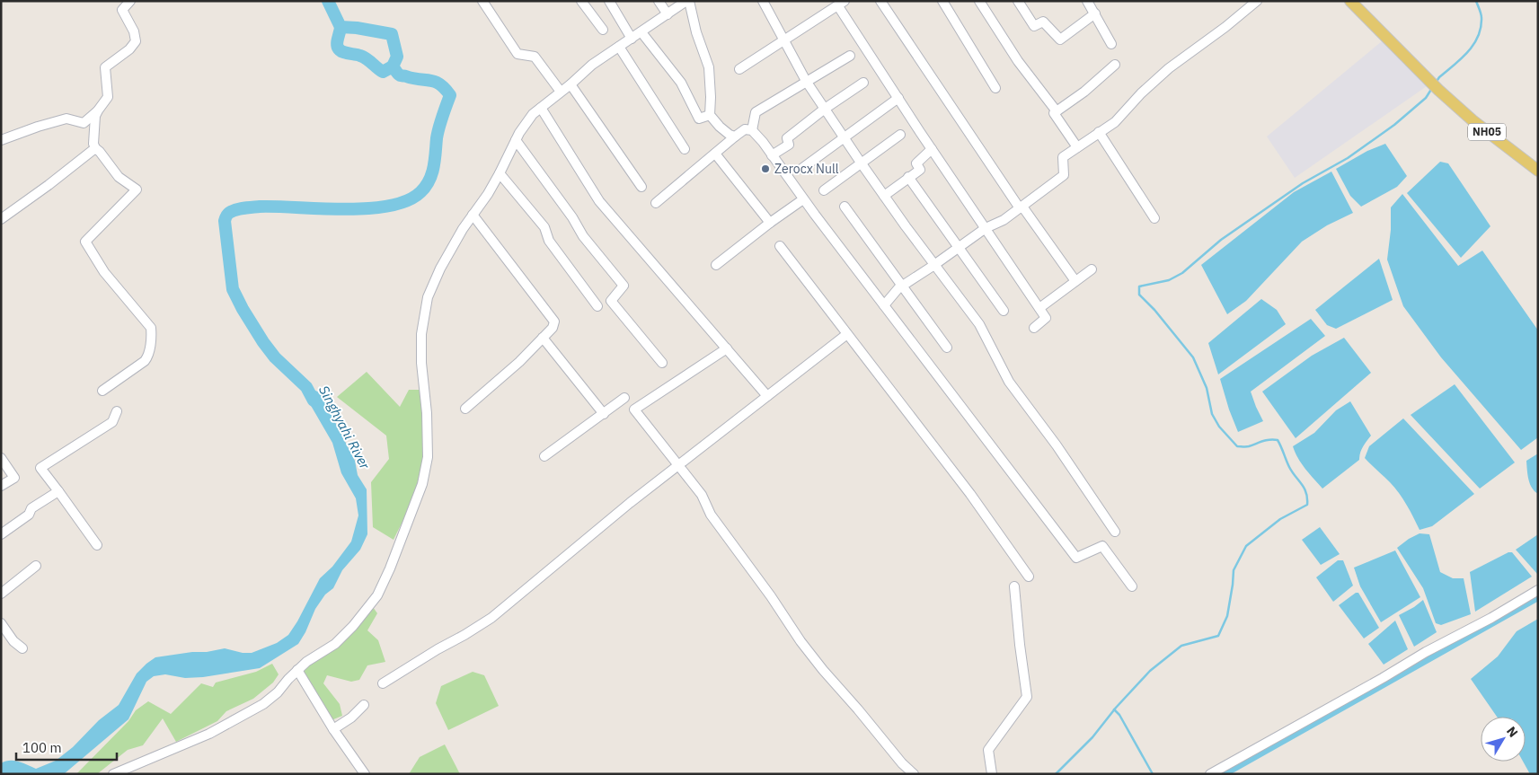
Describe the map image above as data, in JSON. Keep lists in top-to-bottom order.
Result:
{
  "streets": {
    "main road": ["NH05"]
  },
  "water": ["Singhyahi River"],
  "places": ["Zerocx Null"],
  "scale_bar": "100 m",
  "north": "top right"
}
